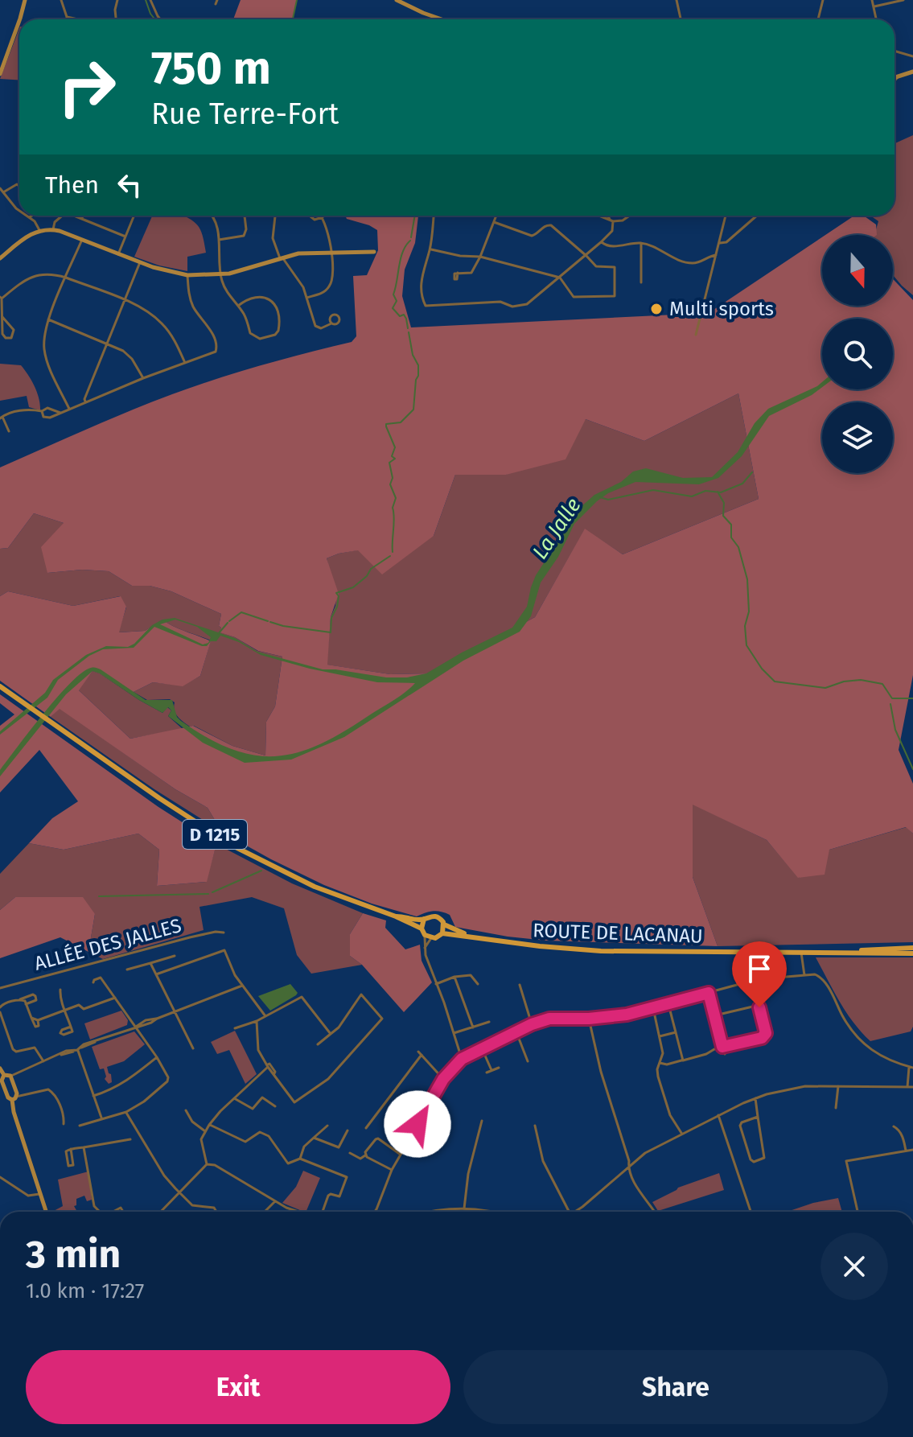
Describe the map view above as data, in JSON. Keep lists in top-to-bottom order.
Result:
{
  "streets": {
    "main road": ["D 1215", "ROUTE DE LACANAU"],
    "street": ["ALLÉE DES JALLES"]
  },
  "water": ["La Jalle"],
  "places": ["Multi sports"],
  "north": "bottom",
  "page": {
    "turn": ["750 m", "Rue Terre-Fort"],
    "then": "Then",
    "heading": ["3 min", "1.0 km · 17:27"],
    "buttons": ["Exit", "Share"]
  }
}
